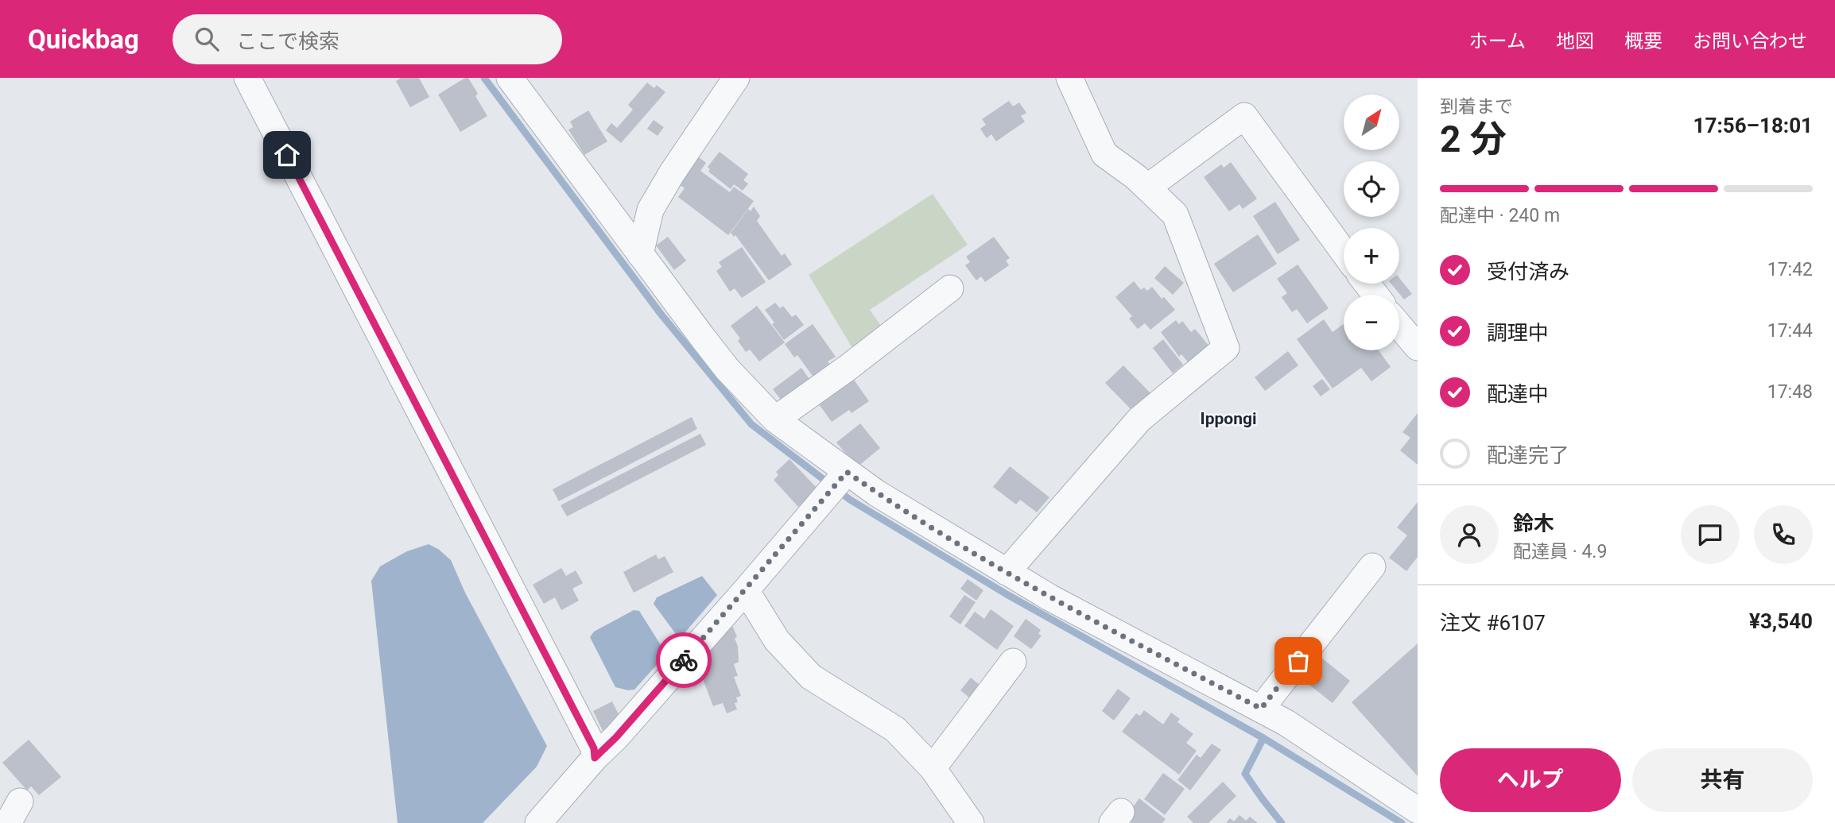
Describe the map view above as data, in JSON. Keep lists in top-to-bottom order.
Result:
{
  "districts": ["Ippongi"],
  "north": "top right",
  "page": {
    "header": "Quickbag",
    "search": "ここで検索",
    "nav": [
      "ホーム",
      "地図",
      "概要",
      "お問い合わせ"
    ],
    "heading": ["2 分", "到着まで", "17:56–18:01"],
    "panel": [
      "鈴木",
      "配達員 · 4.9",
      "注文 #6107",
      "¥3,540"
    ],
    "map_buttons": ["+", "−"],
    "bar": "配達中 · 240 m",
    "list": [
      ["受付済み", "17:42"],
      ["調理中", "17:44"],
      ["配達中", "17:48"],
      "配達完了"
    ],
    "buttons": ["ヘルプ", "共有"]
  }
}
